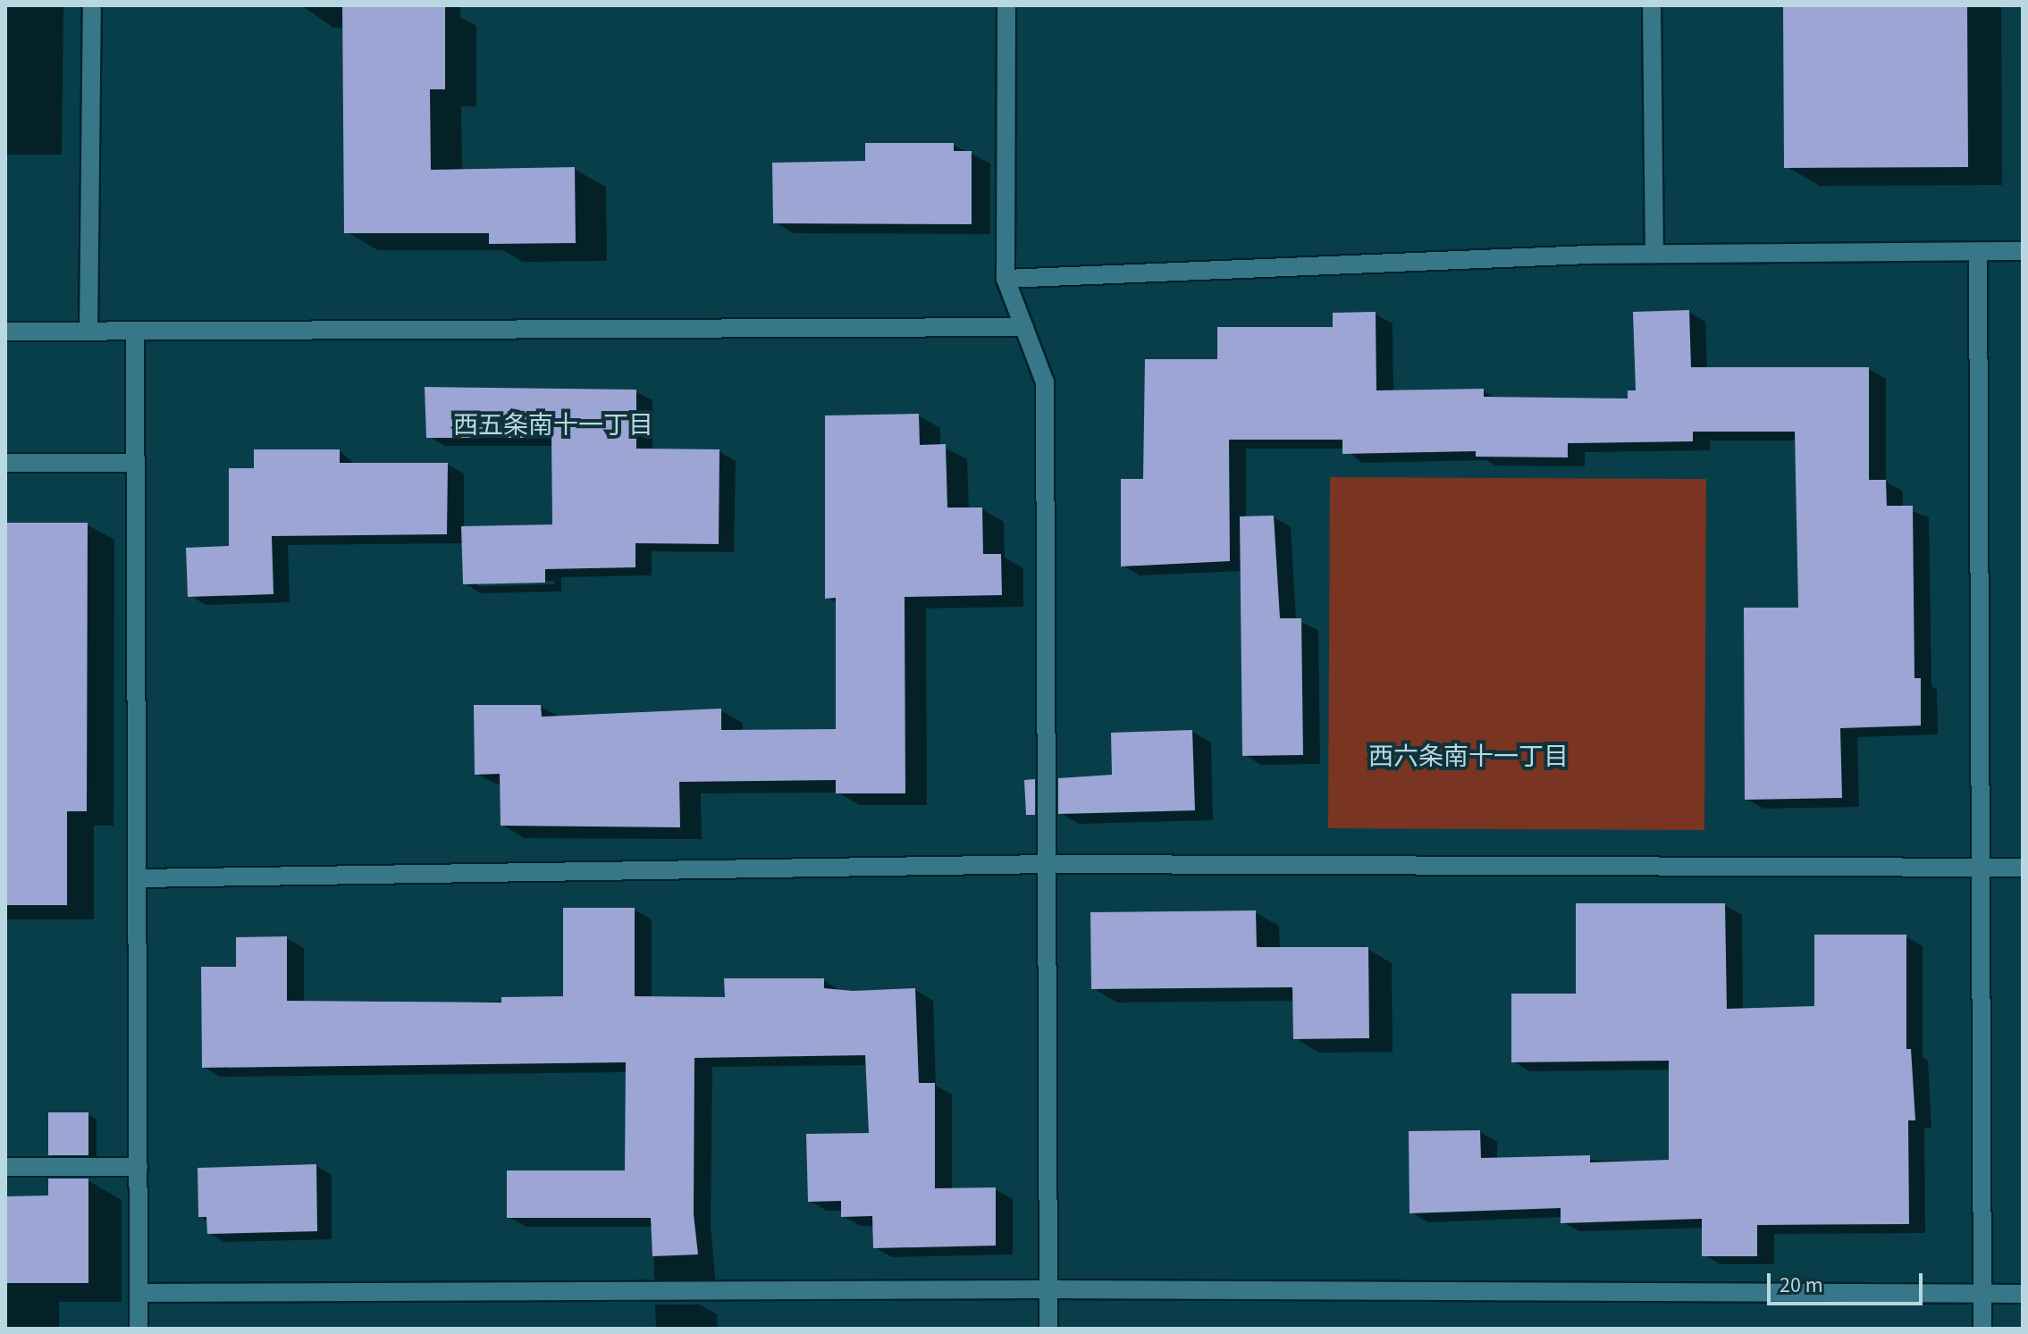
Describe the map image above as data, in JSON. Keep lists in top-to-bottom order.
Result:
{
  "districts": ["西五条南十一丁目", "西六条南十一丁目"],
  "scale_bar": "20 m"
}
